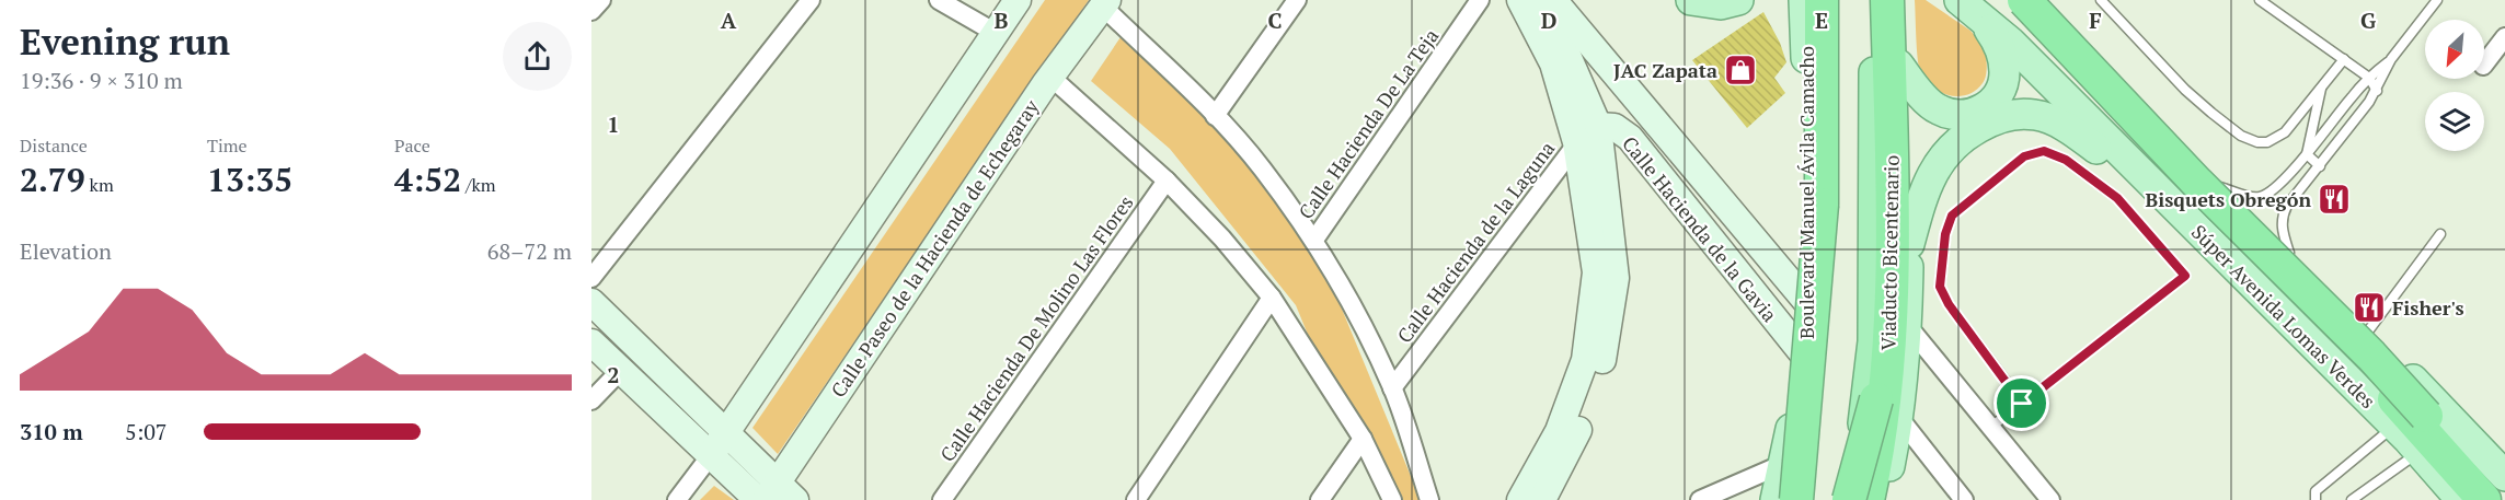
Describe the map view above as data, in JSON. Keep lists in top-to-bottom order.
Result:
{
  "streets": {
    "highway": ["Boulevard Manuel Ávila Camacho", "Viaducto Bicentenario"],
    "main road": ["Calle Hacienda de la Gavia", "Calle Paseo de la Hacienda de Echegaray", "Súper Avenida Lomas Verdes"],
    "street": ["Calle Hacienda De La Teja", "Calle Hacienda de la Laguna", "Calle Hacienda De Molino Las Flores"]
  },
  "crossings": [
    ["Boulevard Manuel Ávila Camacho", "Calle Hacienda de la Gavia"],
    ["Calle Hacienda de la Gavia", "Calle Hacienda de la Laguna"]
  ],
  "places": {
    "shop": ["JAC Zapata"],
    "restaurant": ["Bisquets Obregón", "Fisher's"]
  },
  "north": "bottom left",
  "page": {
    "heading": ["Evening run", "19:36 · 9 × 310 m"],
    "stats": [
      ["Distance", "2.79 km"],
      ["Time", "13:35"],
      ["Pace", "4:52 /km"]
    ],
    "chart": ["Elevation", "68–72 m"],
    "list": [
      {
        "name": "310 m",
        "note": "5:07"
      }
    ]
  },
  "grid": {
    "columns": [
      "A",
      "B",
      "C",
      "D",
      "E",
      "F",
      "G"
    ],
    "rows": ["1", "2"]
  }
}
